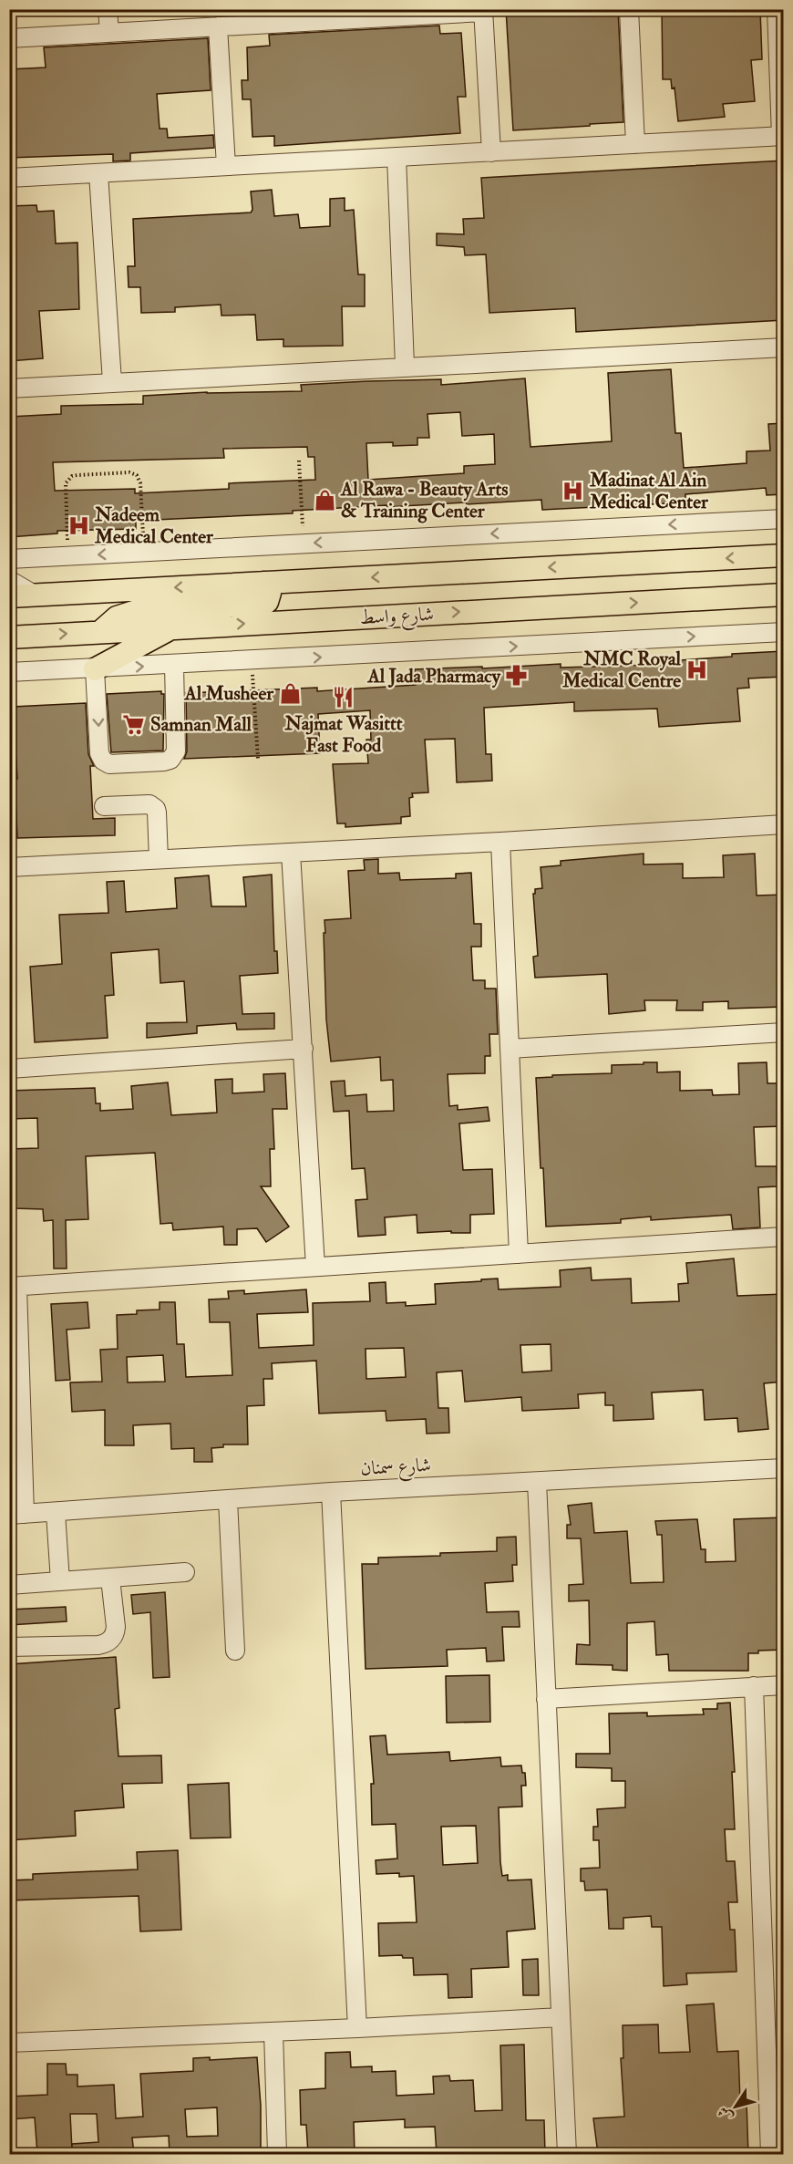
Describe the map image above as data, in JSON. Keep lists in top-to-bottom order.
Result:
{
  "streets": {
    "main road": ["شارع واسط"],
    "street": ["شارع سمنان"]
  },
  "places": {
    "hospital": ["Madinat Al Ain Medical Center", "Nadeem Medical Center", "NMC Royal Medical Centre"],
    "shop": ["Al Rawa - Beauty Arts & Training Center", "Al Musheer"],
    "pharmacy": ["Al Jada Pharmacy"],
    "restaurant": ["Najmat Wasittt Fast Food"],
    "supermarket": ["Samnan Mall"]
  },
  "north": "bottom left"
}
